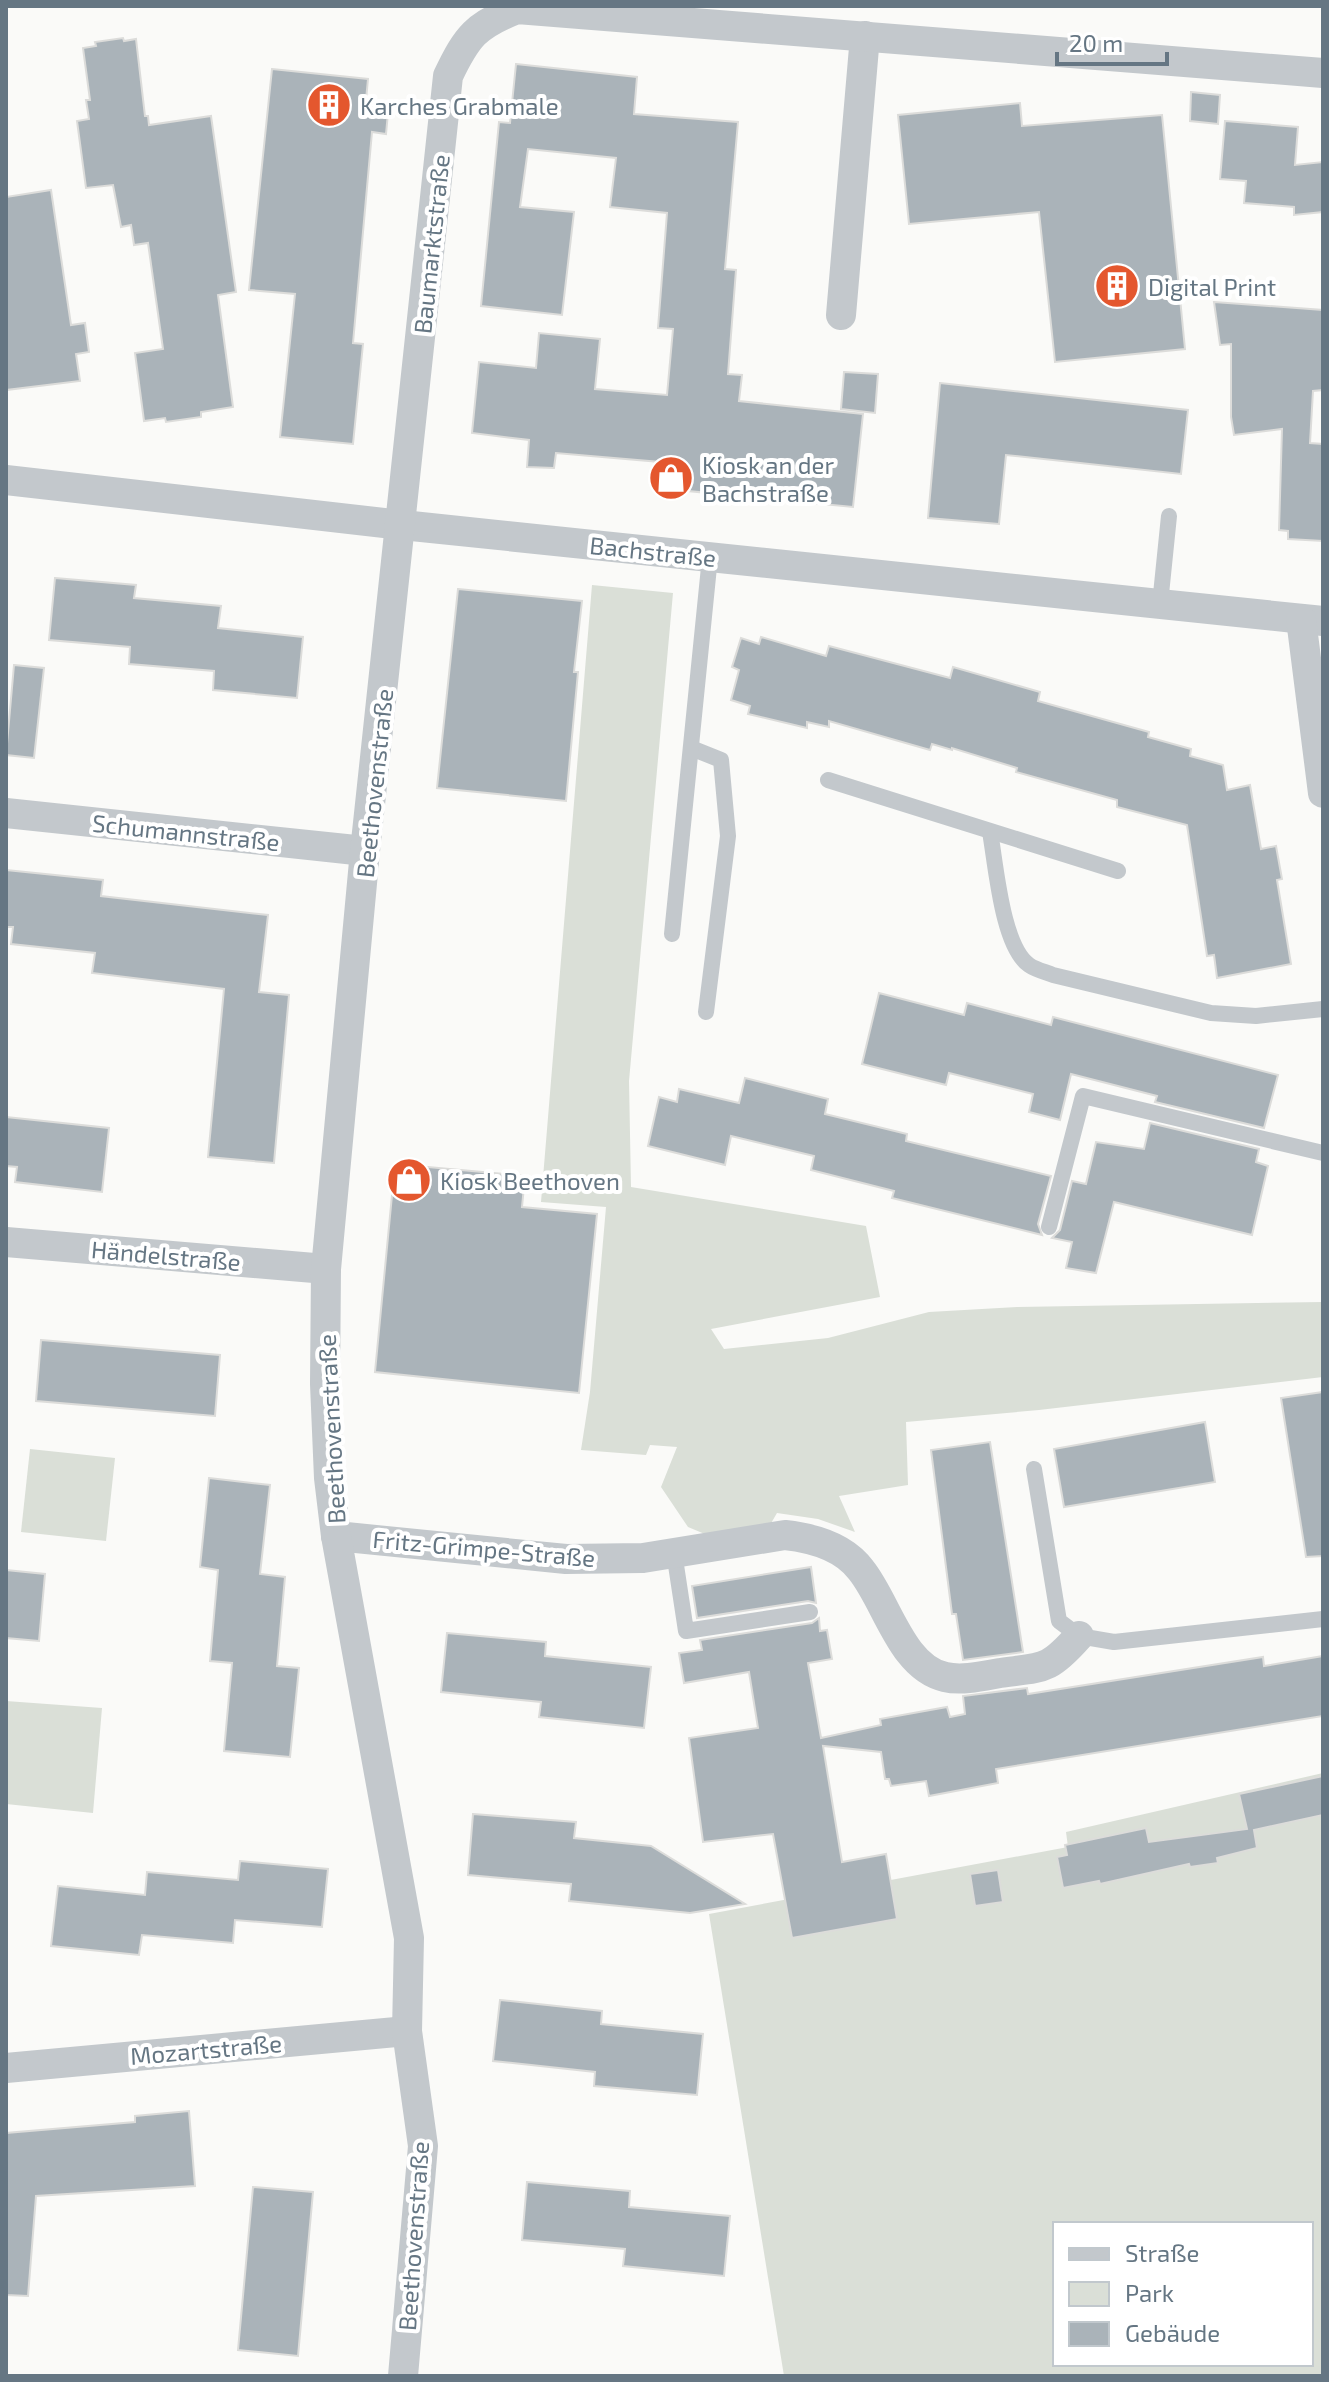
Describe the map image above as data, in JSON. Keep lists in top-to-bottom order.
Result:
{
  "streets": {
    "street": [
      "Baumarktstraße",
      "Bachstraße",
      "Beethovenstraße",
      "Schumannstraße",
      "Händelstraße",
      "Fritz-Grimpe-Straße",
      "Mozartstraße"
    ]
  },
  "crossings": [
    ["Baumarktstraße", "Bachstraße"],
    ["Baumarktstraße", "Beethovenstraße"],
    ["Bachstraße", "Beethovenstraße"],
    ["Beethovenstraße", "Schumannstraße"],
    ["Beethovenstraße", "Händelstraße"],
    ["Beethovenstraße", "Fritz-Grimpe-Straße"],
    ["Beethovenstraße", "Mozartstraße"]
  ],
  "places": {
    "building": ["Karches Grabmale", "Digital Print"],
    "shop": ["Kiosk an der Bachstraße", "Kiosk Beethoven"]
  },
  "legend": ["Straße", "Park", "Gebäude"],
  "scale_bar": "20 m"
}
